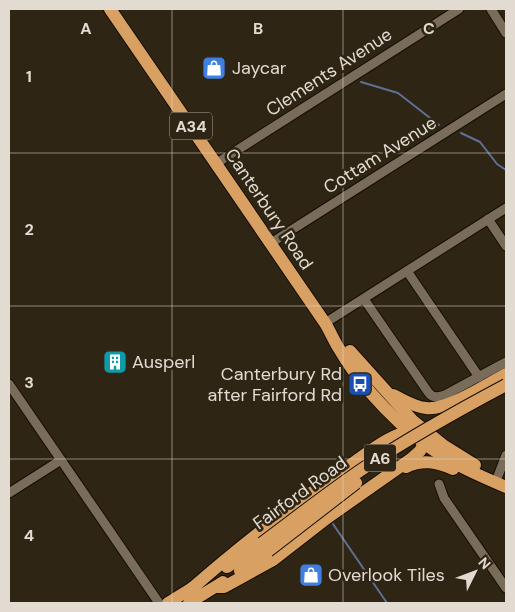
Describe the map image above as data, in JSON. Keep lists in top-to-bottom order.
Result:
{
  "streets": {
    "highway": [
      "A34",
      "Canterbury Road",
      "A6",
      "Fairford Road"
    ],
    "street": ["Clements Avenue", "Cottam Avenue"]
  },
  "crossings": [
    ["Clements Avenue", "Canterbury Road"],
    ["Cottam Avenue", "Canterbury Road"],
    ["Canterbury Road", "A6"],
    ["A6", "Fairford Road"]
  ],
  "places": {
    "shop": ["Jaycar", "Overlook Tiles"],
    "building": ["Ausperl"],
    "bus stop": ["Canterbury Rd after Fairford Rd"]
  },
  "north": "top right",
  "grid": {
    "columns": ["A", "B", "C"],
    "rows": [
      "1",
      "2",
      "3",
      "4"
    ]
  }
}
